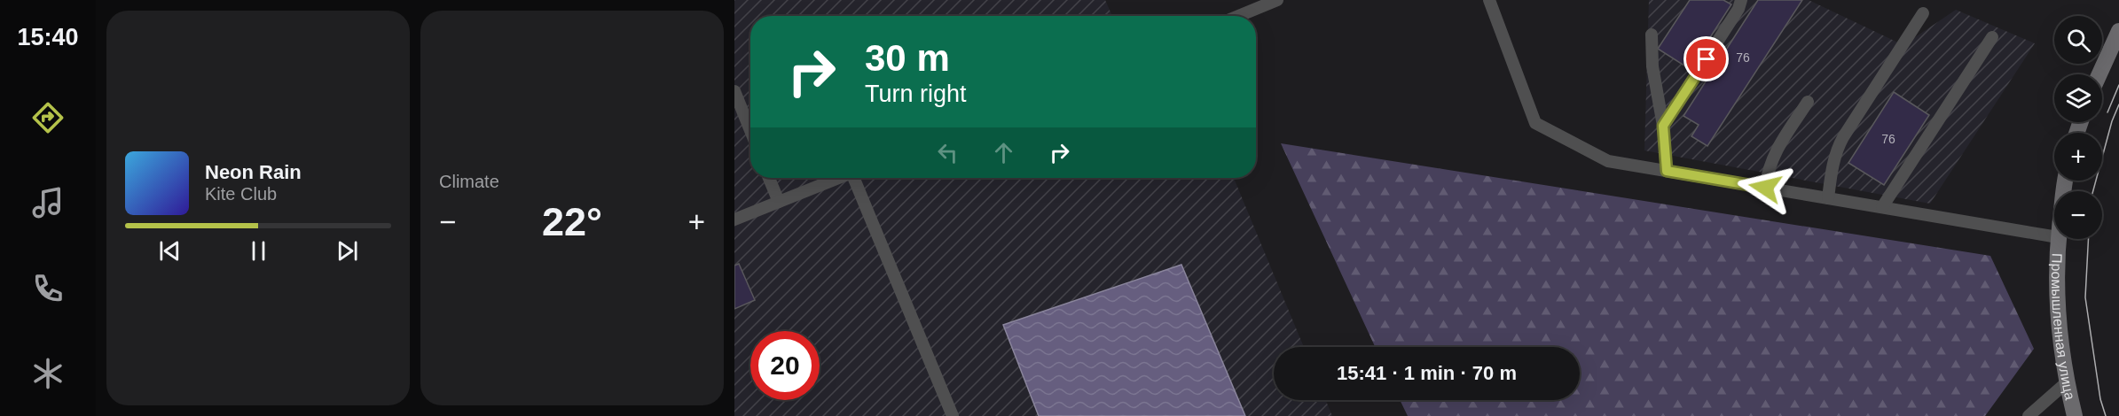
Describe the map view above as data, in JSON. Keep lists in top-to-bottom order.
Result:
{
  "streets": {
    "street": ["Промышленная улица"]
  },
  "house_numbers": ["76", "76"],
  "page": {
    "tabs": "15:40",
    "tile": "Climate",
    "map_buttons": ["+", "−"],
    "turn": ["30 m", "Turn right"],
    "song": ["Neon Rain", "Kite Club"],
    "heat": ["−", "22°", "+"],
    "limit": "20",
    "trip": "15:41 · 1 min · 70 m"
  }
}
